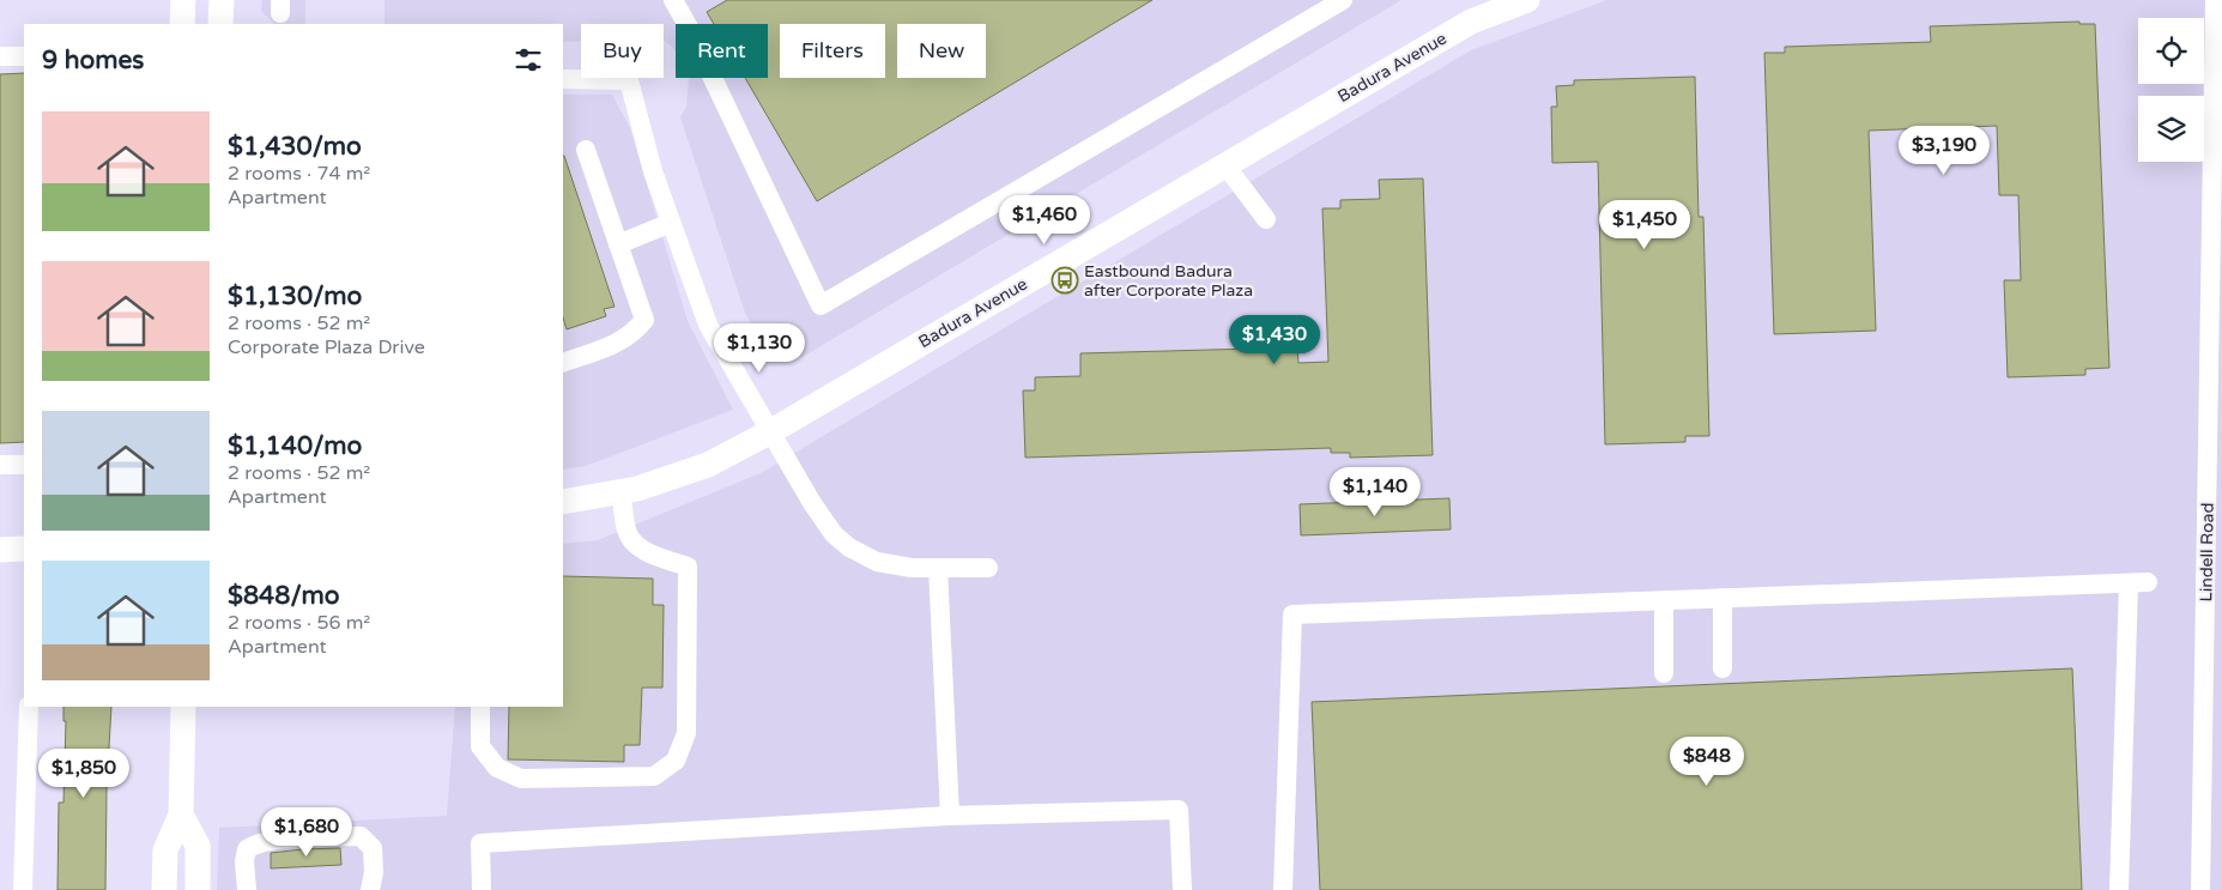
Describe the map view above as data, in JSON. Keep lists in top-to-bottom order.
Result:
{
  "streets": {
    "main road": ["Badura Avenue"],
    "street": ["Lindell Road"]
  },
  "places": {
    "bus stop": ["Eastbound Badura after Corporate Plaza"]
  },
  "page": {
    "chip": [
      "Buy",
      "Rent",
      "Filters",
      "New"
    ],
    "heading": "9 homes",
    "list": [
      {
        "name": "$1,430/mo",
        "note": "2 rooms · 74 m² · Apartment"
      },
      {
        "name": "$1,130/mo",
        "note": "2 rooms · 52 m² · Corporate Plaza Drive"
      },
      {
        "name": "$1,140/mo",
        "note": "2 rooms · 52 m² · Apartment"
      },
      {
        "name": "$848/mo",
        "note": "2 rooms · 56 m² · Apartment"
      }
    ],
    "price": [
      "$3,190",
      "$1,460",
      "$1,450",
      "$1,430",
      "$1,130",
      "$1,140",
      "$848",
      "$1,850",
      "$1,680"
    ]
  }
}
